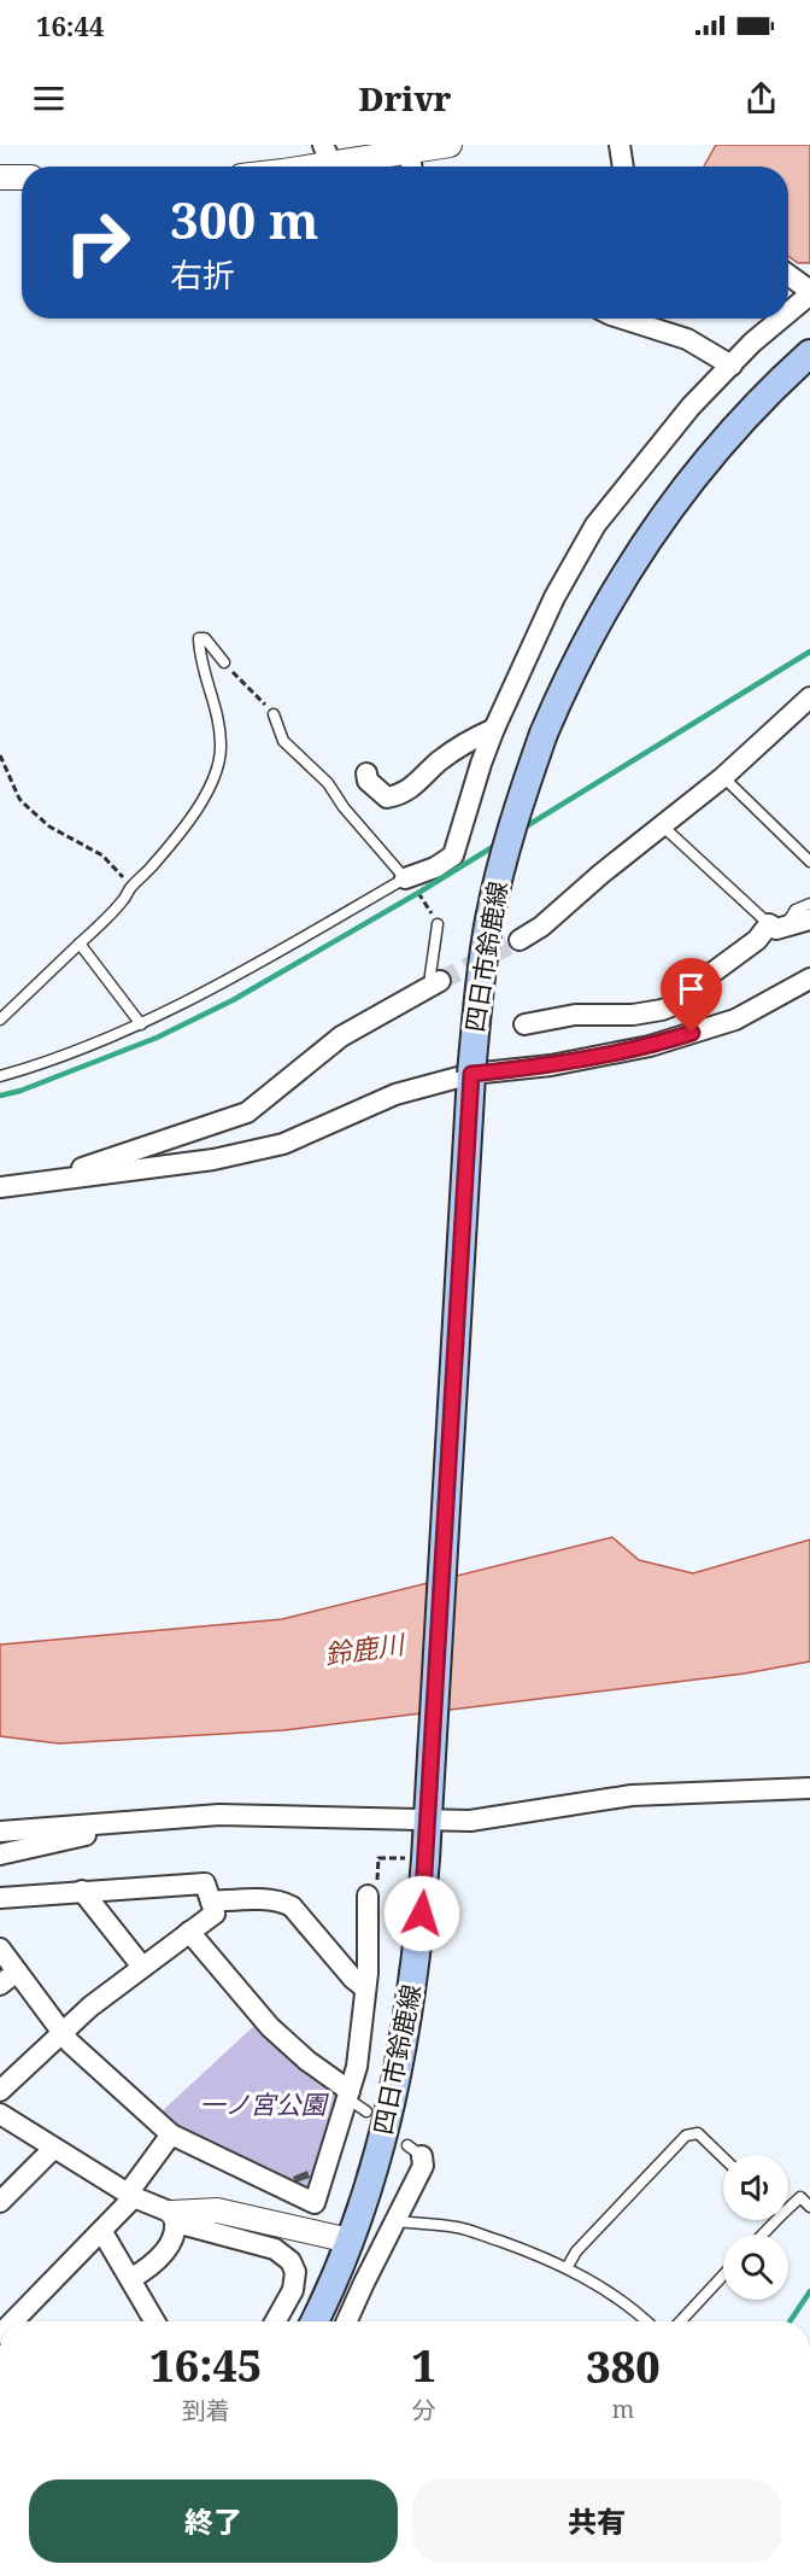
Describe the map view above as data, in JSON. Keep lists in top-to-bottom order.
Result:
{
  "streets": {
    "main road": ["四日市鈴鹿線"]
  },
  "water": ["鈴鹿川"],
  "parks": ["一ノ宮公園"],
  "page": {
    "status": "16:44",
    "header": "Drivr",
    "turn": ["300 m", "右折"],
    "eta": [
      "16:45",
      "到着",
      "1",
      "分",
      "380",
      "m"
    ],
    "buttons": ["終了", "共有"]
  }
}
